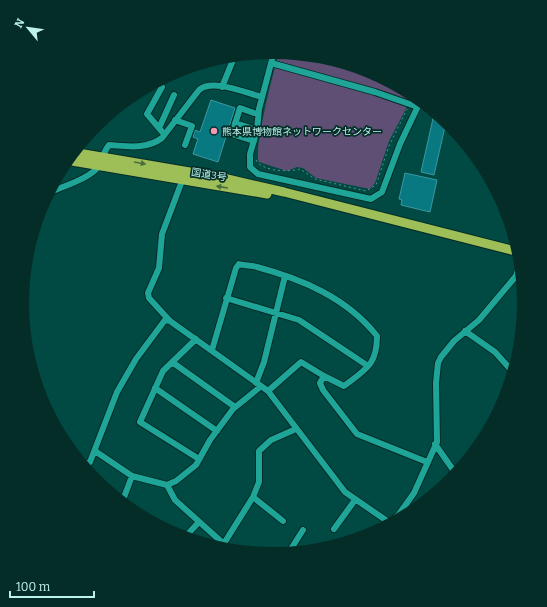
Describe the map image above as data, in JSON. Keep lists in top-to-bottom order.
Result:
{
  "streets": {
    "highway": ["国道3号"]
  },
  "places": ["熊本県博物館ネットワークセンター"],
  "scale_bar": "100 m",
  "north": "top left"
}
